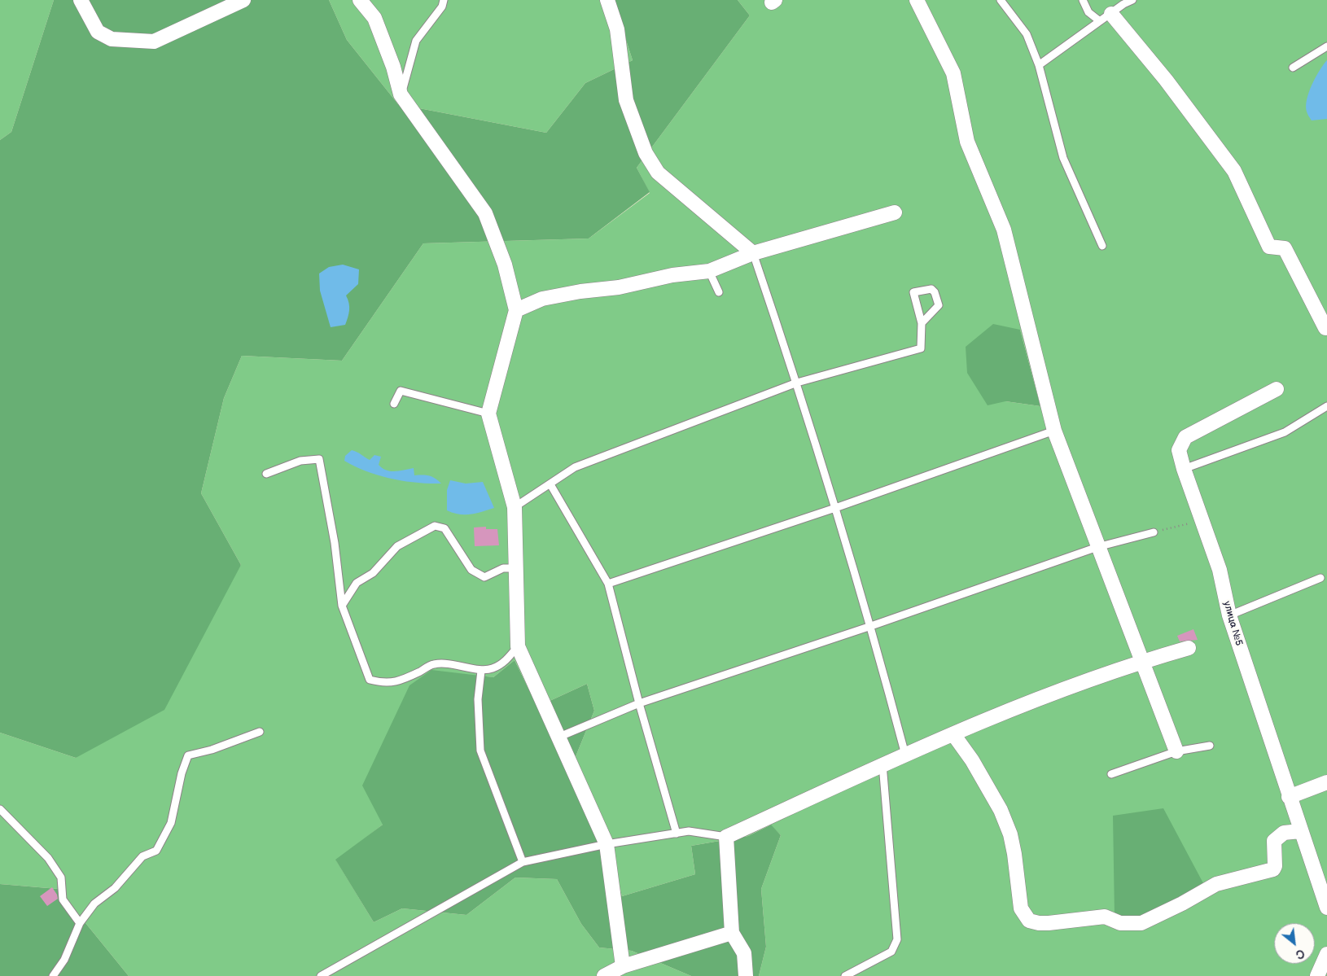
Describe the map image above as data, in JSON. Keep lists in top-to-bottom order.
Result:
{
  "streets": {
    "street": ["улица №5"]
  },
  "north": "bottom right"
}
